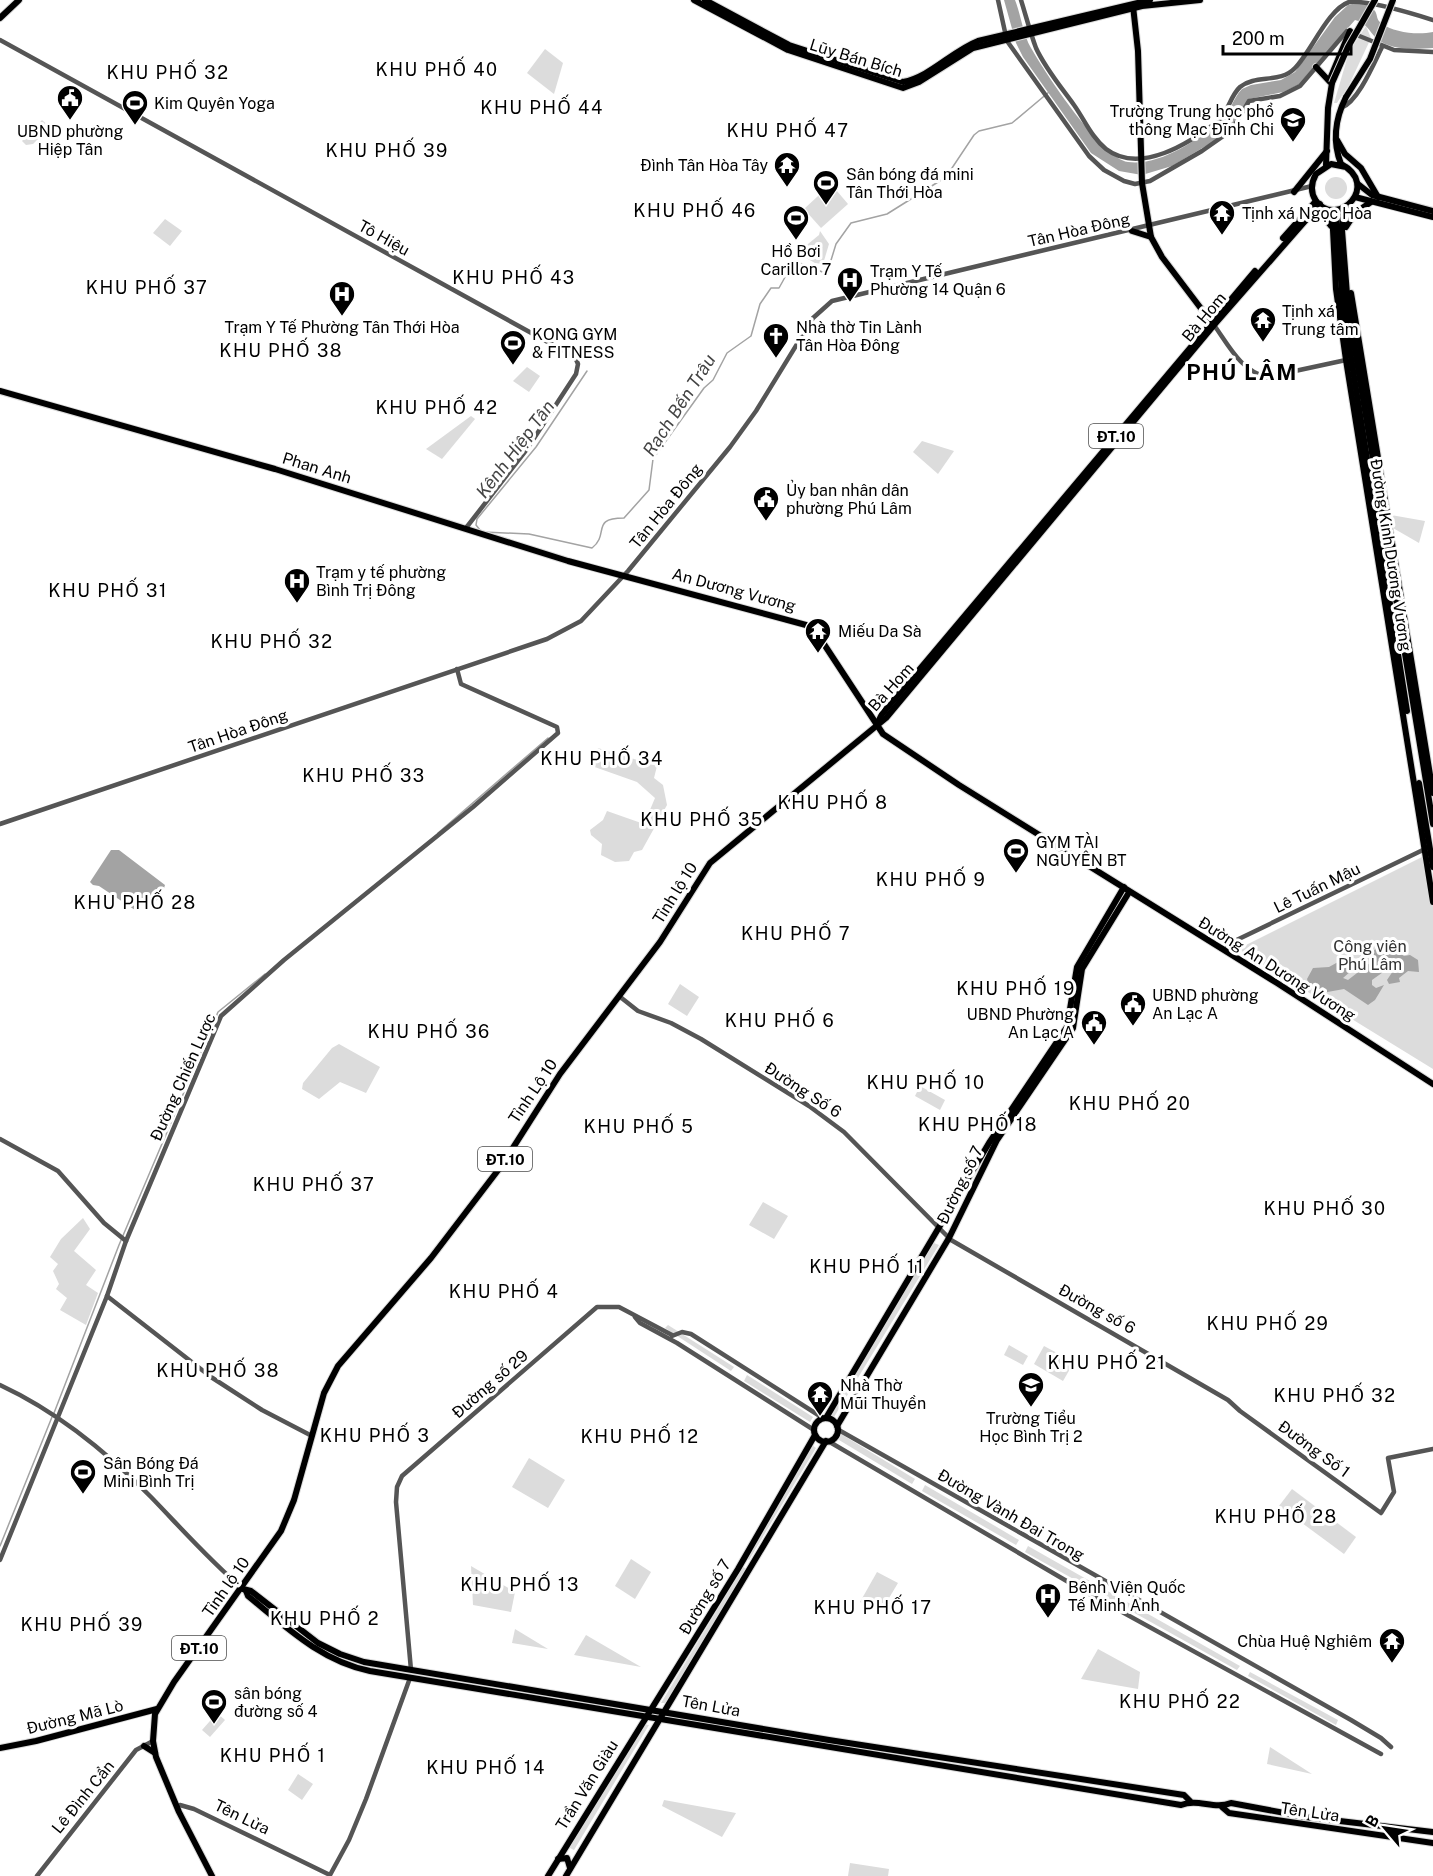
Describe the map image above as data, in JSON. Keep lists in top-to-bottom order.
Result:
{
  "streets": {
    "main road": [
      "Lũy Bán Bích",
      "Bà Hom",
      "ĐT.10",
      "Phan Anh",
      "Đường Kinh Dương Vương",
      "An Dương Vương",
      "Tỉnh lộ 10",
      "Đường An Dương Vương",
      "Tỉnh Lộ 10",
      "Đường số 7",
      "Tên Lửa",
      "Đường Mã Lò",
      "Trần Văn Giàu"
    ],
    "street": [
      "Tân Hòa Đông",
      "Tô Hiệu",
      "Lê Tuấn Mậu",
      "Đường Chiến Lược",
      "Đường Số 6",
      "Đường số 6",
      "Đường số 29",
      "Đường Số 1",
      "Đường Vành Đai Trong",
      "Lê Đình Cẩn"
    ]
  },
  "crossings": [
    ["Tân Hòa Đông", "Bà Hom"],
    ["Tân Hòa Đông", "Phan Anh"],
    ["Tân Hòa Đông", "Đường Kinh Dương Vương"],
    ["Tân Hòa Đông", "An Dương Vương"],
    ["Tân Hòa Đông", "Đường Chiến Lược"],
    ["Tô Hiệu", "Phan Anh"],
    ["Bà Hom", "Đường Kinh Dương Vương"],
    ["Bà Hom", "An Dương Vương"],
    ["Bà Hom", "Tỉnh lộ 10"],
    ["Phan Anh", "An Dương Vương"],
    ["Đường Kinh Dương Vương", "Lê Tuấn Mậu"],
    ["An Dương Vương", "Tỉnh lộ 10"],
    ["An Dương Vương", "Đường An Dương Vương"],
    ["Lê Tuấn Mậu", "Đường An Dương Vương"],
    ["Tỉnh lộ 10", "Đường Số 6"],
    ["Tỉnh lộ 10", "Tỉnh Lộ 10"],
    ["Tỉnh lộ 10", "Tên Lửa"],
    ["Tỉnh lộ 10", "Đường Mã Lò"],
    ["Tỉnh lộ 10", "Lê Đình Cẩn"],
    ["Đường An Dương Vương", "Đường số 7"],
    ["Đường Số 6", "Tỉnh Lộ 10"],
    ["Đường Số 6", "Đường số 7"],
    ["Đường Số 6", "Đường số 6"],
    ["Đường số 7", "Đường số 6"],
    ["Đường số 7", "Đường Vành Đai Trong"],
    ["Đường số 7", "Tên Lửa"],
    ["Đường số 7", "Trần Văn Giàu"],
    ["Đường số 6", "Đường Số 1"],
    ["Đường số 29", "Tên Lửa"],
    ["Tên Lửa", "Trần Văn Giàu"]
  ],
  "districts": [
    "KHU PHỐ 40",
    "KHU PHỐ 32",
    "KHU PHỐ 44",
    "KHU PHỐ 47",
    "KHU PHỐ 39",
    "KHU PHỐ 46",
    "KHU PHỐ 43",
    "KHU PHỐ 37",
    "KHU PHỐ 38",
    "PHÚ LÂM",
    "KHU PHỐ 42",
    "KHU PHỐ 31",
    "KHU PHỐ 32",
    "KHU PHỐ 34",
    "KHU PHỐ 33",
    "KHU PHỐ 8",
    "KHU PHỐ 35",
    "KHU PHỐ 9",
    "KHU PHỐ 28",
    "KHU PHỐ 7",
    "KHU PHỐ 19",
    "KHU PHỐ 6",
    "KHU PHỐ 36",
    "KHU PHỐ 10",
    "KHU PHỐ 20",
    "KHU PHỐ 18",
    "KHU PHỐ 5",
    "KHU PHỐ 37",
    "KHU PHỐ 30",
    "KHU PHỐ 11",
    "KHU PHỐ 4",
    "KHU PHỐ 29",
    "KHU PHỐ 21",
    "KHU PHỐ 38",
    "KHU PHỐ 32",
    "KHU PHỐ 3",
    "KHU PHỐ 12",
    "KHU PHỐ 28",
    "KHU PHỐ 13",
    "KHU PHỐ 17",
    "KHU PHỐ 2",
    "KHU PHỐ 39",
    "KHU PHỐ 22",
    "KHU PHỐ 1",
    "KHU PHỐ 14"
  ],
  "water": ["Rạch Bến Trâu", "Kênh Hiệp Tân"],
  "parks": ["Công viên Phú Lâm"],
  "places": {
    "public building": [
      "UBND phường Hiệp Tân",
      "Ủy ban nhân dân phường Phú Lâm",
      "UBND phường An Lạc A",
      "UBND Phường An Lạc A"
    ],
    "sports": [
      "Kim Quyên Yoga",
      "Sân bóng đá mini Tân Thới Hòa",
      "Hồ Bơi Carillon 7",
      "KONG GYM & FITNESS",
      "GYM TÀI NGUYÊN BT",
      "Sân Bóng Đá Mini Bình Trị",
      "sân bóng đường số 4"
    ],
    "school or university": ["Trường Trung học phổ thông Mạc Đĩnh Chi", "Trường Tiểu Học Bình Trị 2"],
    "temple": [
      "Đình Tân Hòa Tây",
      "Tịnh xá Ngọc Hòa",
      "Tịnh xá Trung tâm",
      "Miếu Da Sà",
      "Nhà Thờ Mũi Thuyền",
      "Chùa Huệ Nghiêm"
    ],
    "hospital": [
      "Trạm Y Tế Phường 14 Quận 6",
      "Trạm Y Tế Phường Tân Thới Hòa",
      "Trạm y tế phường Bình Trị Đông",
      "Bệnh Viện Quốc Tế Minh Anh"
    ],
    "church": ["Nhà thờ Tin Lành Tân Hòa Đông"]
  },
  "scale_bar": "200 m",
  "north": "top left"
}
